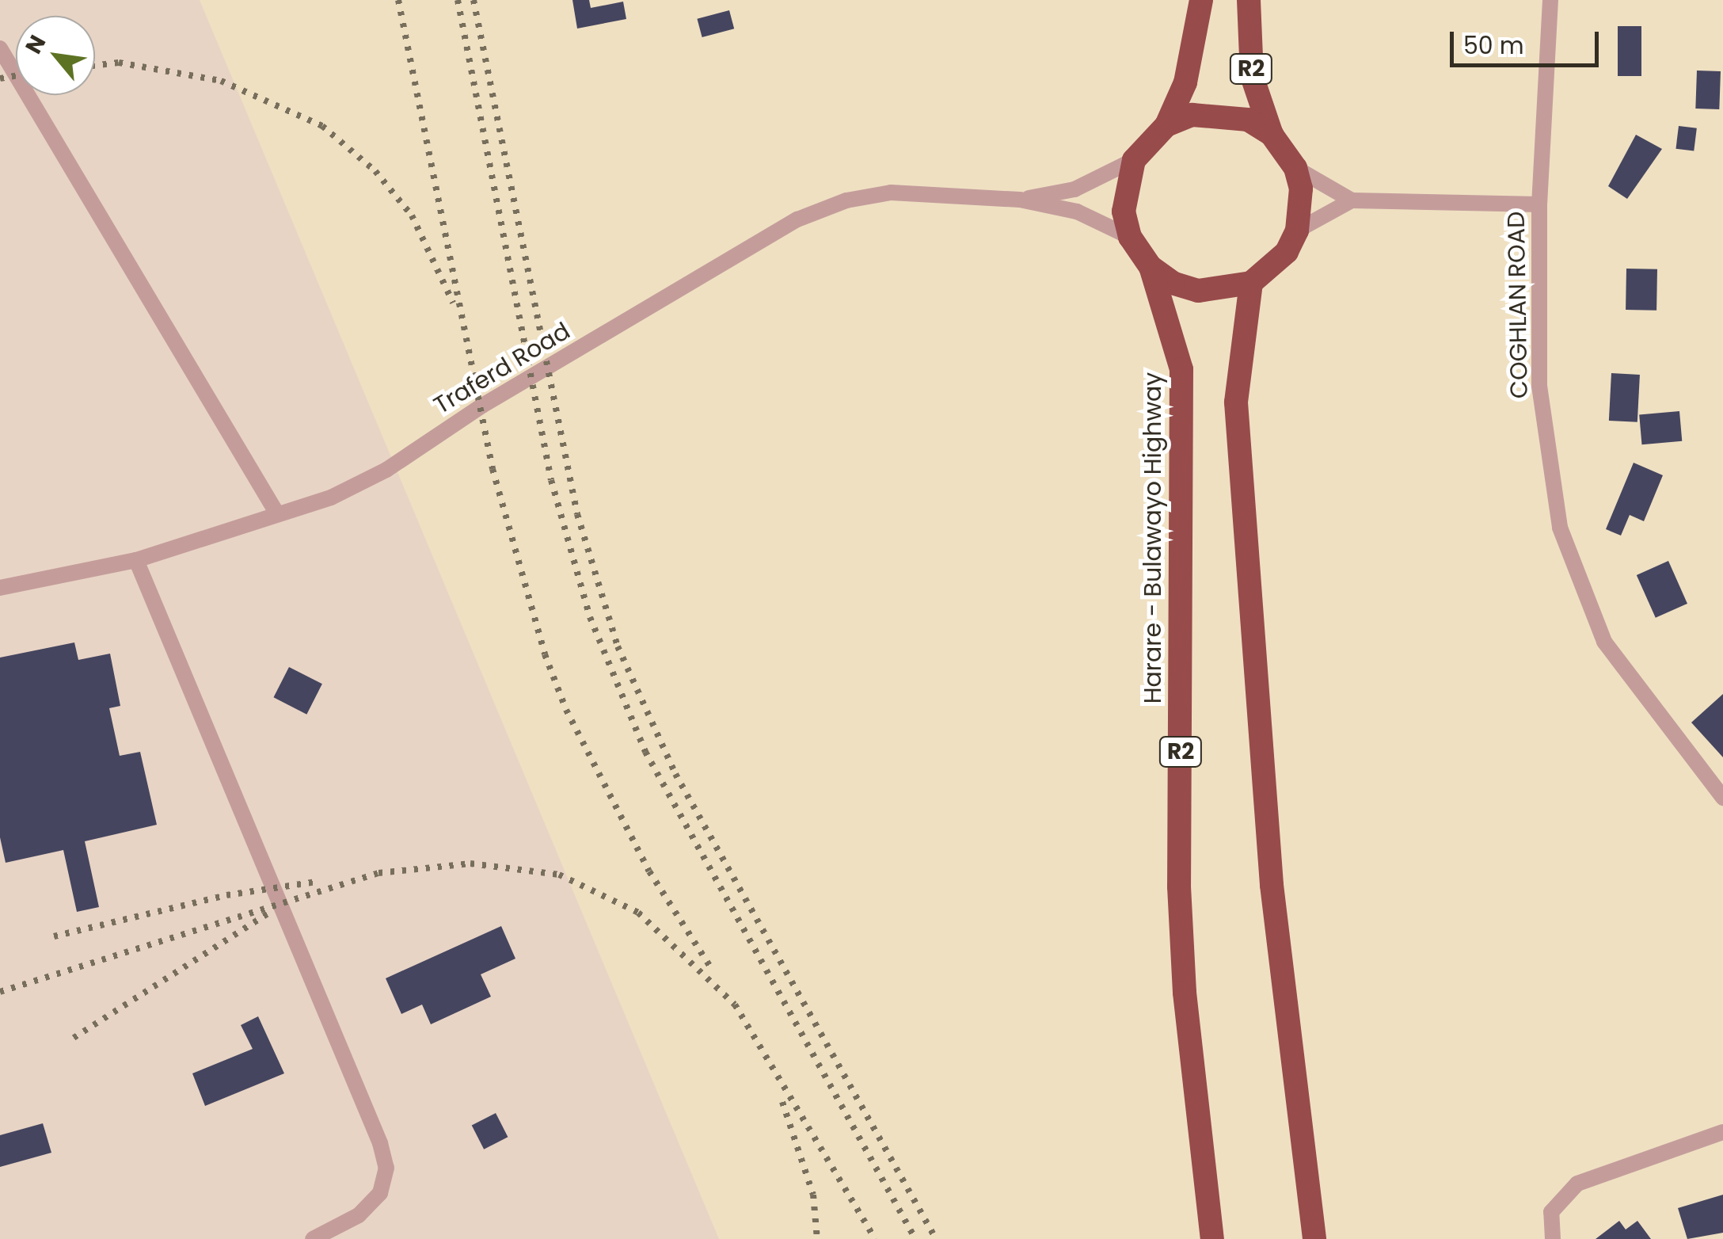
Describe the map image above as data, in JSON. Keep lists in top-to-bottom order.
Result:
{
  "streets": {
    "highway": ["R2", "Harare - Bulawayo Highway"],
    "street": ["COGHLAN ROAD", "Traferd Road"]
  },
  "crossings": [
    ["R2", "Traferd Road"],
    ["R2", "Harare - Bulawayo Highway"],
    ["Traferd Road", "Harare - Bulawayo Highway"]
  ],
  "scale_bar": "50 m",
  "north": "top left"
}
